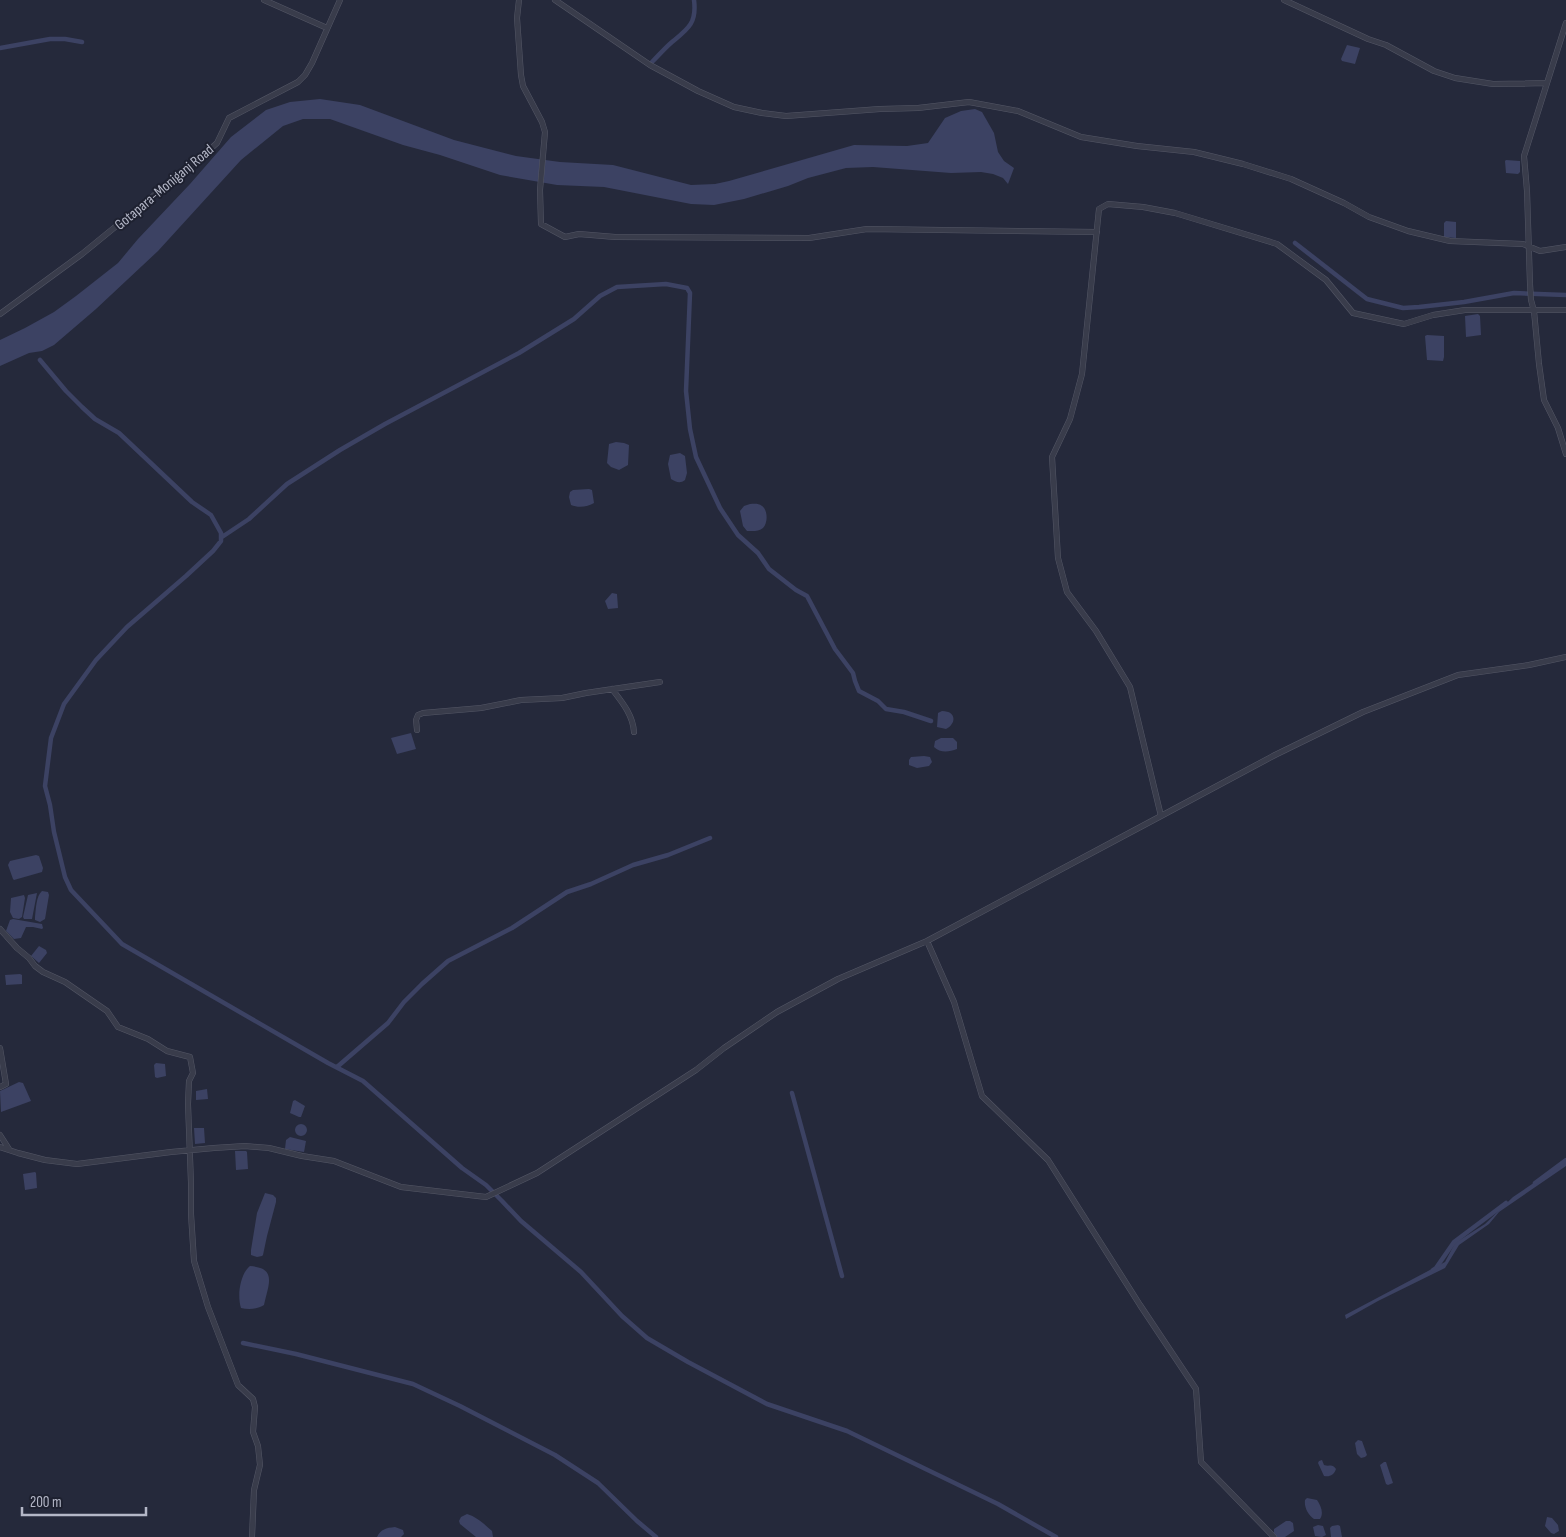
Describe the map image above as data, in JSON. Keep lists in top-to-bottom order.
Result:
{
  "streets": {
    "street": ["Gotapara-Moniganj Road"]
  },
  "scale_bar": "200 m"
}
